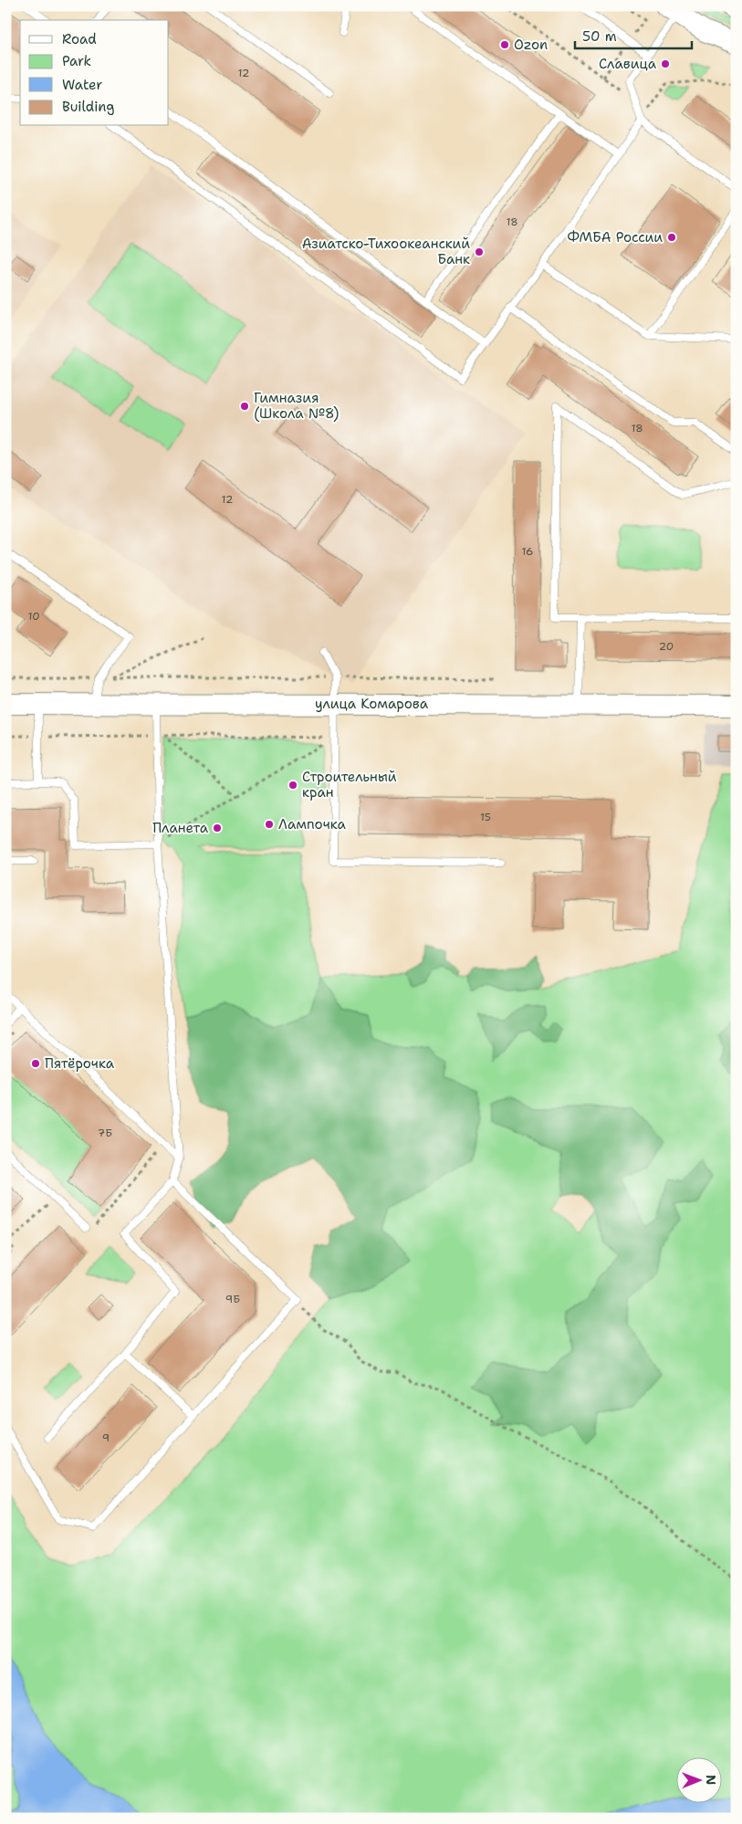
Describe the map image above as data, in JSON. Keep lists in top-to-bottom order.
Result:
{
  "streets": {
    "street": ["улица Комарова"]
  },
  "places": [
    "Ozon",
    "Славица",
    "ФМБА России",
    "Азиатско-Тихоокеанский Банк",
    "Гимназия (Школа №8)",
    "Строительный кран",
    "Лампочка",
    "Планета",
    "Пятёрочка"
  ],
  "house_numbers": [
    "12",
    "18",
    "18",
    "12",
    "16",
    "10",
    "20",
    "15",
    "7Б",
    "9Б",
    "9"
  ],
  "legend": [
    "Road",
    "Park",
    "Water",
    "Building"
  ],
  "scale_bar": "50 m",
  "north": "right"
}
